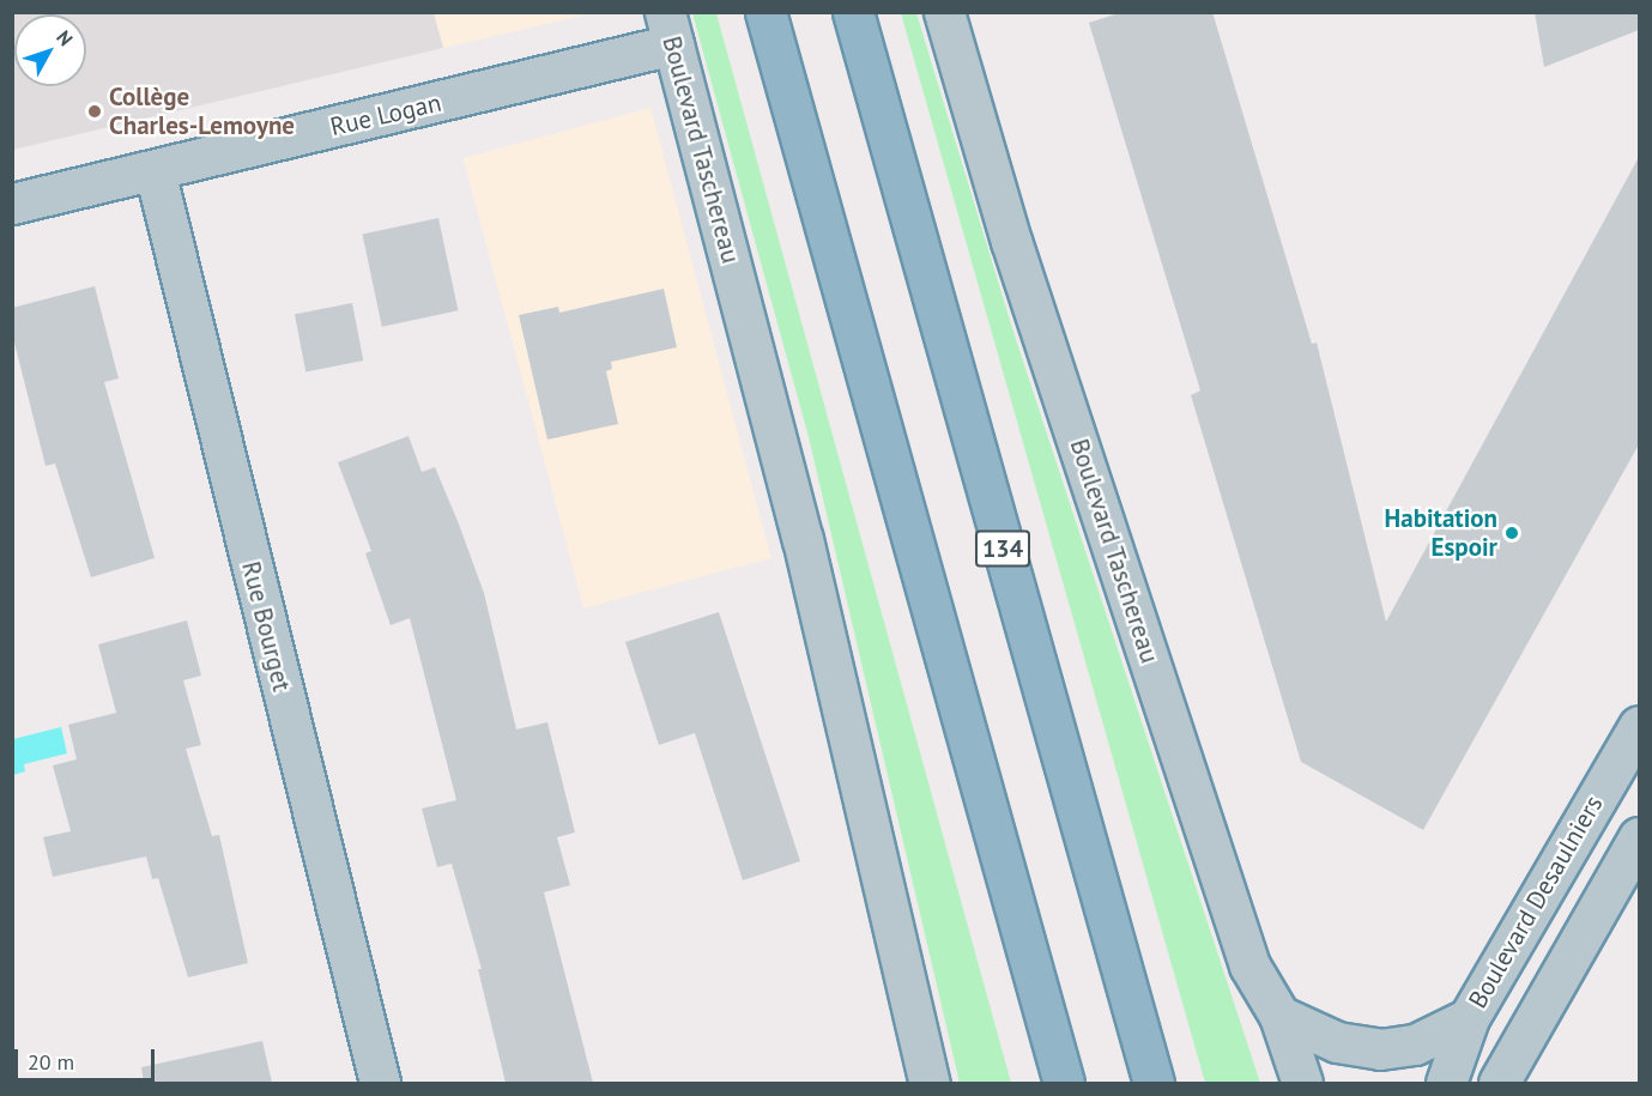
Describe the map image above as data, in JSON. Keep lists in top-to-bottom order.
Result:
{
  "streets": {
    "highway": ["134"],
    "street": [
      "Rue Logan",
      "Boulevard Taschereau",
      "Rue Bourget",
      "Boulevard Desaulniers"
    ]
  },
  "crossings": [
    ["Rue Logan", "Boulevard Taschereau"],
    ["Rue Logan", "Rue Bourget"]
  ],
  "places": ["Collège Charles-Lemoyne", "Habitation Espoir"],
  "scale_bar": "20 m",
  "north": "top right"
}
